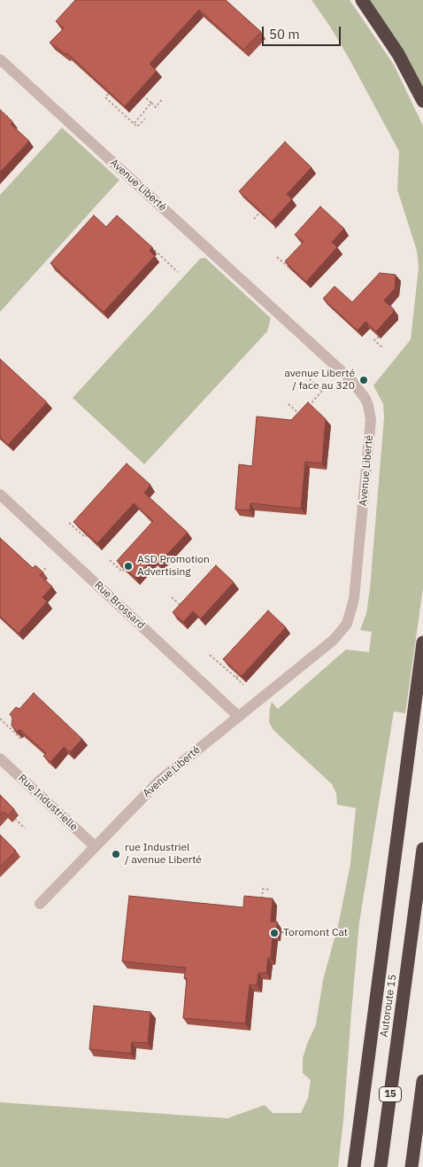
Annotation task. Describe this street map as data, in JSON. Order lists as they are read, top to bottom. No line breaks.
{"streets":{"highway":["Autoroute 15","15"],"street":["Avenue Liberté","Rue Brossard","Rue Industrielle"]},"crossings":[["Avenue Liberté","Rue Brossard"],["Avenue Liberté","Rue Industrielle"]],"places":["avenue Liberté / face au 320","ASD Promotion Advertising","rue Industriel / avenue Liberté","Toromont Cat"],"scale_bar":"50 m"}
